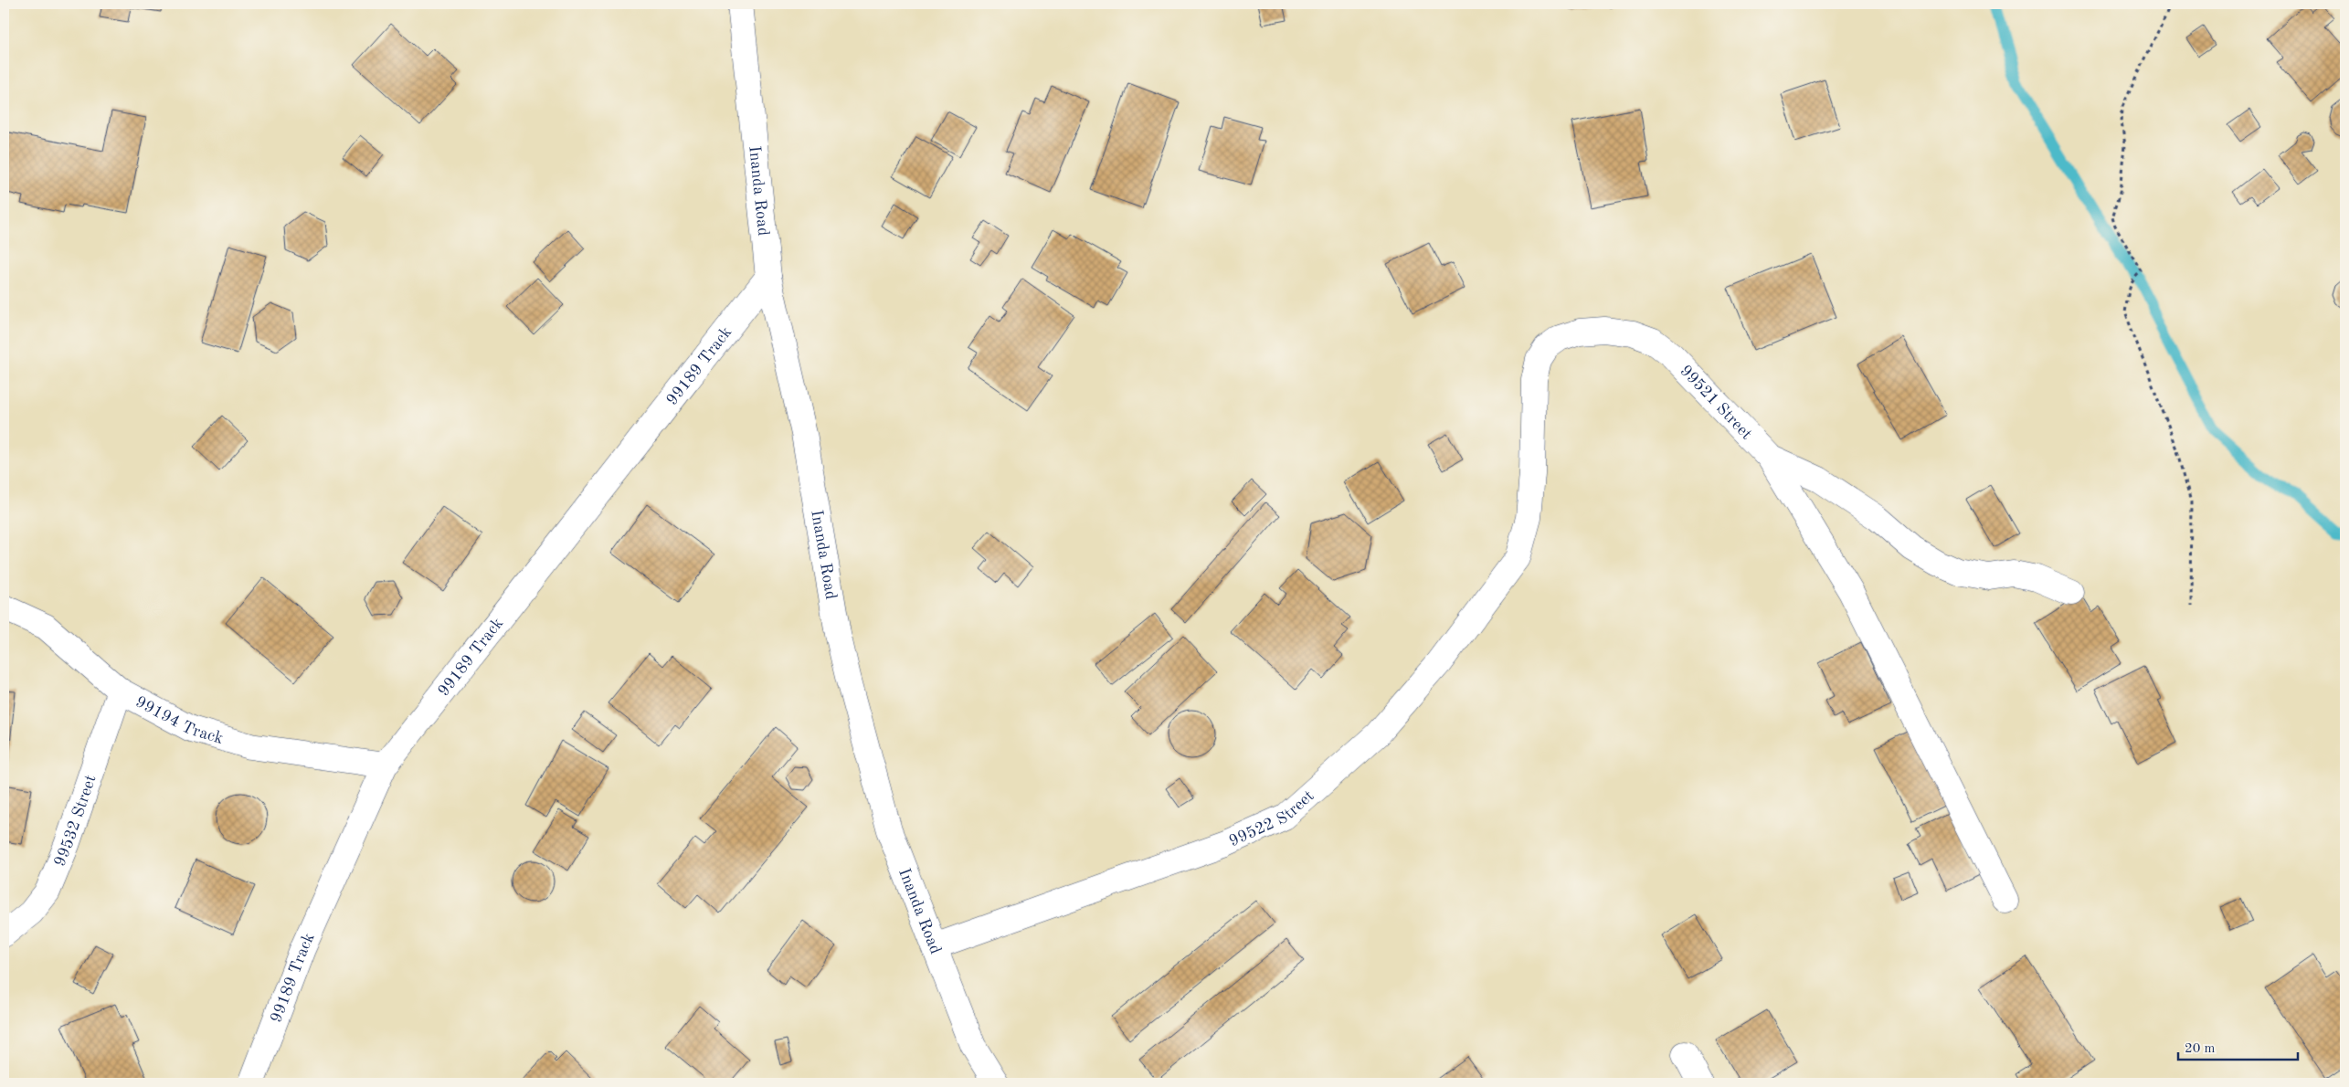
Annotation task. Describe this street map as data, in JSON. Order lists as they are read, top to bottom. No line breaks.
{"streets":{"street":["Inanda Road","99189 Track","99521 Street","99194 Track","99522 Street","99532 Street"]},"crossings":[["Inanda Road","99189 Track"],["Inanda Road","99522 Street"],["99189 Track","99194 Track"],["99521 Street","99522 Street"],["99194 Track","99532 Street"]],"scale_bar":"20 m"}
